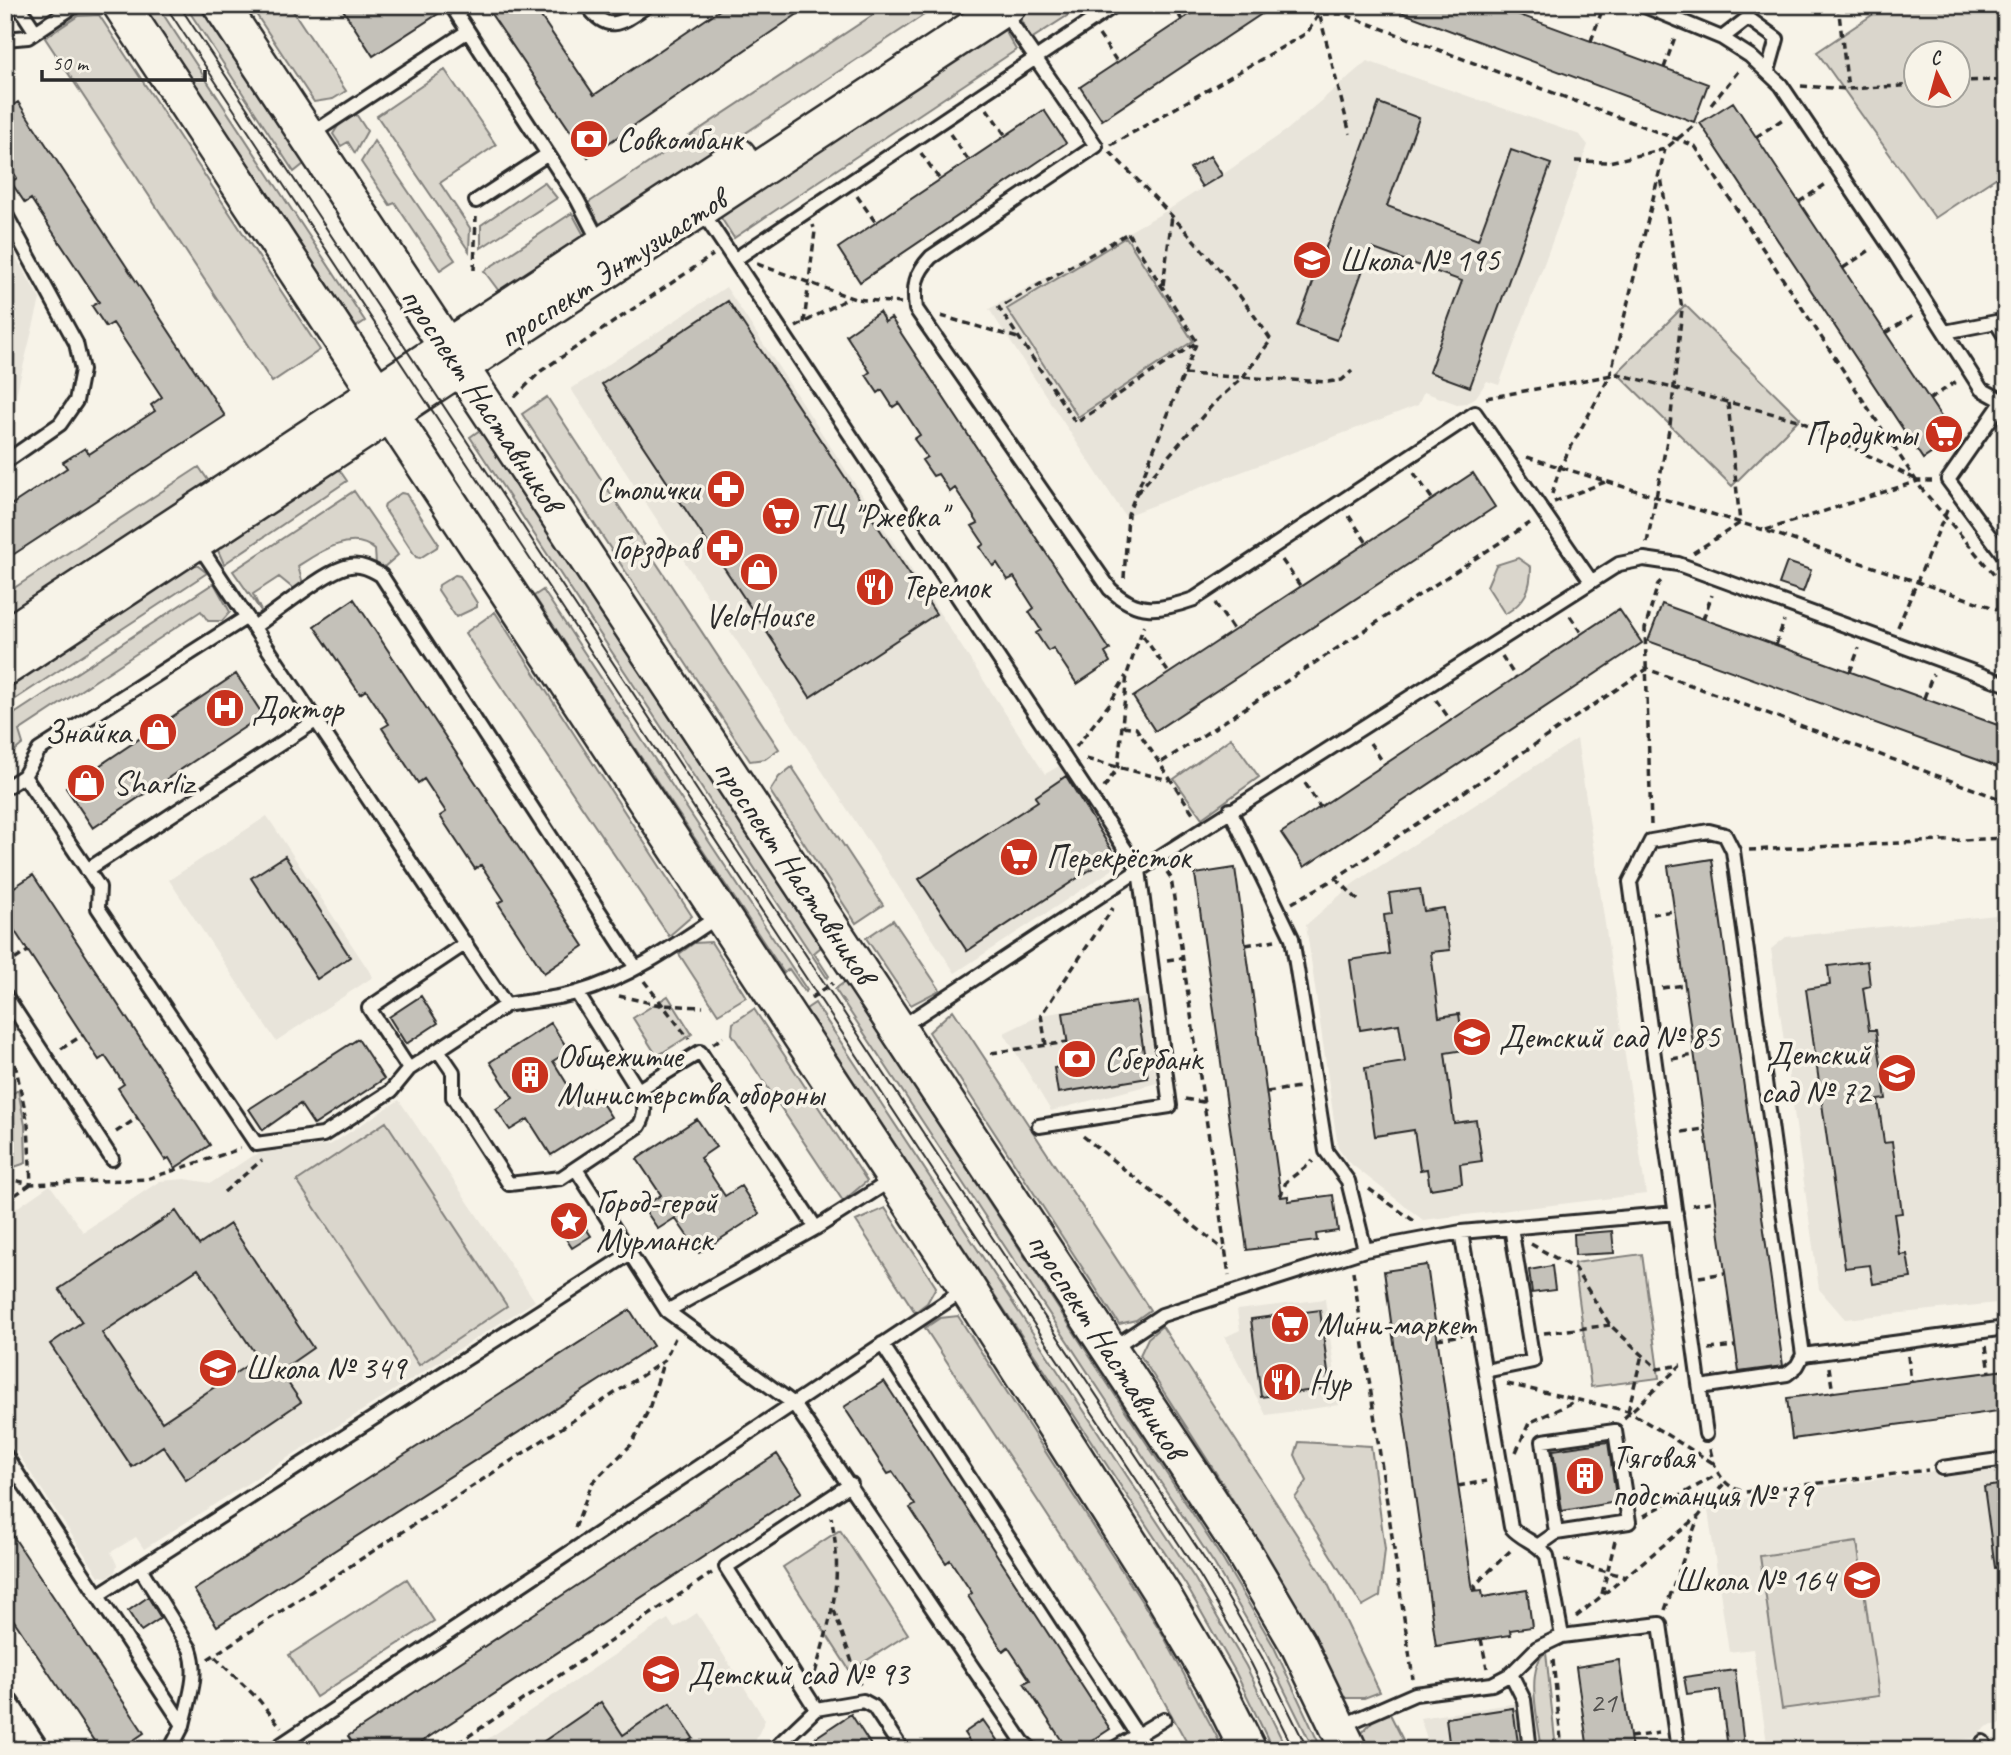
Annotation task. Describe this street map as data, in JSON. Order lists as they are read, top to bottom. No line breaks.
{"streets":{"main road":["проспект Энтузиастов","проспект Наставников"]},"crossings":[["проспект Энтузиастов","проспект Наставников"]],"places":{"bank":["Совкомбанк","Сбербанк"],"school or university":["Школа № 195","Детский сад № 85","Детский сад № 72","Школа № 349","Школа № 164","Детский сад № 93"],"supermarket":["Продукты","ТЦ \"Ржевка\"","Перекрёсток","Мини-маркет"],"pharmacy":["Столички","Горздрав"],"shop":["VeloHouse","Знайка","Sharliz"],"restaurant":["Теремок","Нур"],"hospital":["Доктор"],"building":["Общежитие Министерства обороны","Тяговая подстанция № 79"],"place":["Город-герой Мурманск"]},"house_numbers":["21"],"scale_bar":"50 m","north":"top"}
